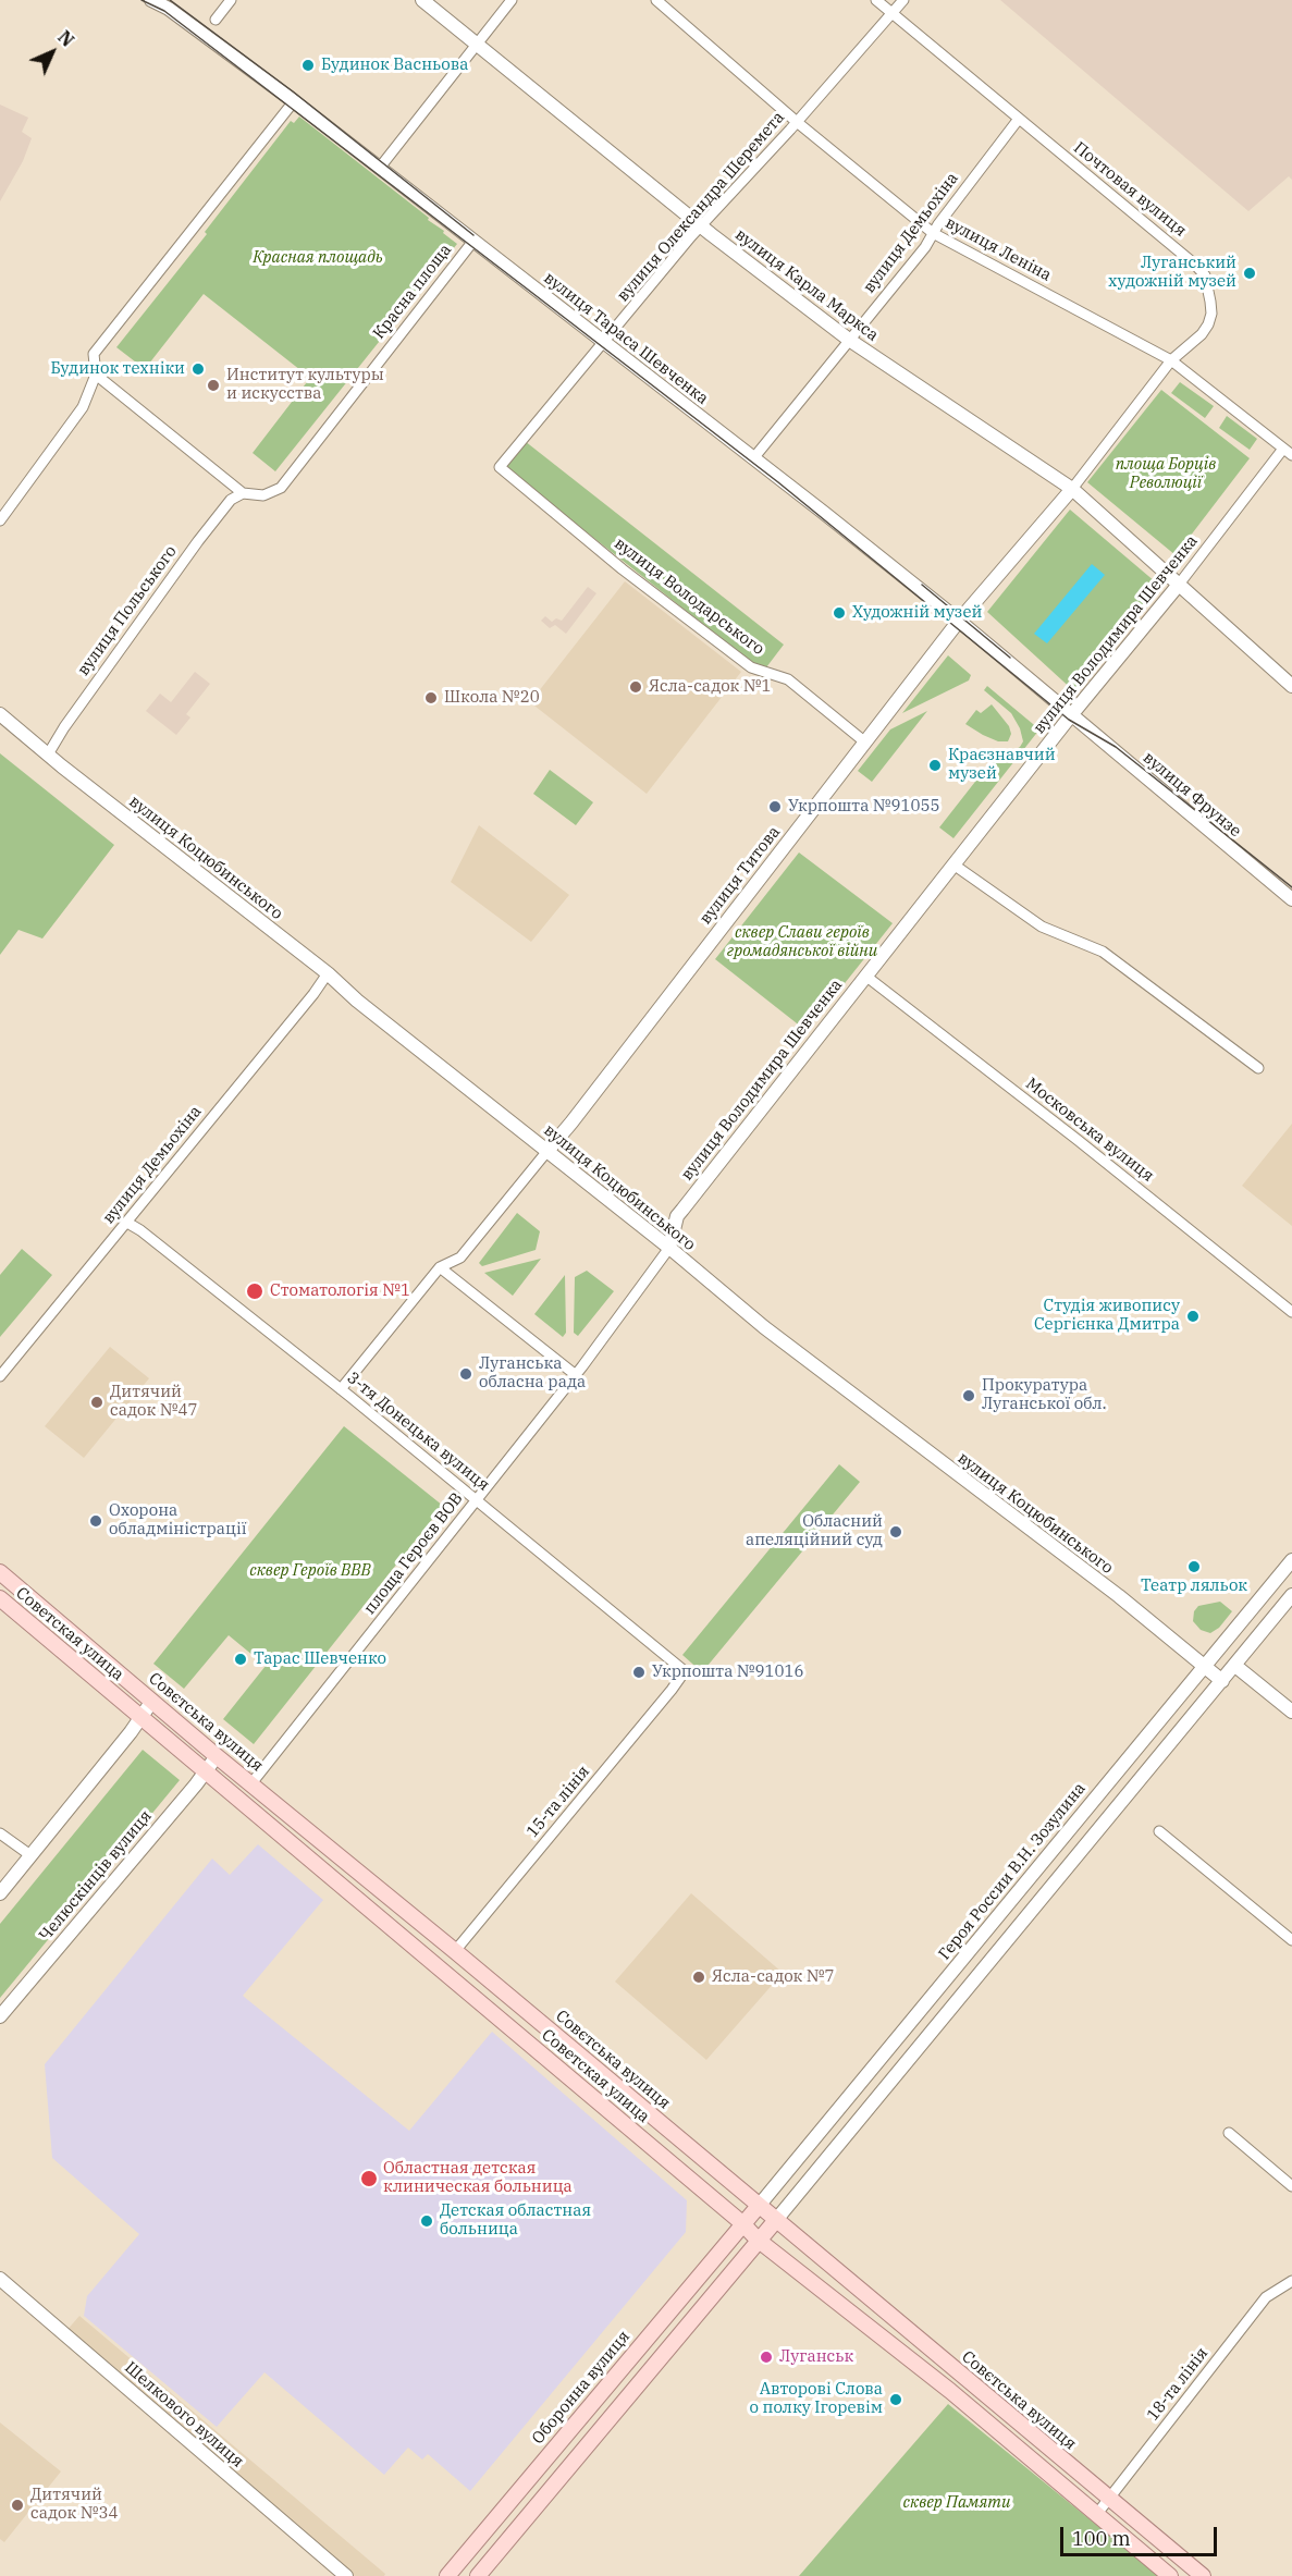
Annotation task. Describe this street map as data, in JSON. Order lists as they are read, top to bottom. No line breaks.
{"streets":{"main road":["Советская улица","Совєтська вулиця","Оборонна вулиця"],"street":["Почтовая вулиця","вулиця Олександра Шеремета","вулиця Демьохіна","вулиця Леніна","вулиця Карла Маркса","Красна площа","вулиця Тараса Шевченка","вулиця Володарського","вулиця Польського","вулиця Володимира Шевченка","вулиця Фрунзе","вулиця Коцюбинського","вулиця Титова","Московська вулиця","3-тя Донецька вулиця","площа Героєв ВОВ","15-та лінія","Героя России В.Н. Зозулина","Челюскінців вулиця","18-та лінія","Шелкового вулиця"]},"crossings":[["Почтовая вулиця","вулиця Олександра Шеремета"],["Почтовая вулиця","вулиця Демьохіна"],["Почтовая вулиця","вулиця Леніна"],["Почтовая вулиця","вулиця Карла Маркса"],["Почтовая вулиця","вулиця Тараса Шевченка"],["Почтовая вулиця","вулиця Титова"],["вулиця Олександра Шеремета","вулиця Леніна"],["вулиця Олександра Шеремета","вулиця Карла Маркса"],["вулиця Олександра Шеремета","вулиця Тараса Шевченка"],["вулиця Олександра Шеремета","вулиця Володарського"],["вулиця Демьохіна","вулиця Леніна"],["вулиця Демьохіна","вулиця Карла Маркса"],["вулиця Демьохіна","вулиця Тараса Шевченка"],["вулиця Демьохіна","вулиця Коцюбинського"],["вулиця Демьохіна","3-тя Донецька вулиця"],["вулиця Леніна","вулиця Володимира Шевченка"],["вулиця Карла Маркса","вулиця Володимира Шевченка"],["Красна площа","вулиця Тараса Шевченка"],["Красна площа","вулиця Польського"],["вулиця Тараса Шевченка","вулиця Володимира Шевченка"],["вулиця Тараса Шевченка","вулиця Фрунзе"],["вулиця Тараса Шевченка","вулиця Титова"],["вулиця Володарського","вулиця Титова"],["вулиця Польського","вулиця Коцюбинського"],["вулиця Володимира Шевченка","вулиця Фрунзе"],["вулиця Володимира Шевченка","вулиця Коцюбинського"],["вулиця Володимира Шевченка","Московська вулиця"],["вулиця Володимира Шевченка","площа Героєв ВОВ"],["вулиця Коцюбинського","вулиця Титова"],["вулиця Коцюбинського","площа Героєв ВОВ"],["вулиця Коцюбинського","Героя России В.Н. Зозулина"],["3-тя Донецька вулиця","площа Героєв ВОВ"],["3-тя Донецька вулиця","15-та лінія"],["площа Героєв ВОВ","Совєтська вулиця"],["Советская улица","Челюскінців вулиця"],["Советская улица","18-та лінія"],["Советская улица","Оборонна вулиця"],["Совєтська вулиця","15-та лінія"],["Совєтська вулиця","Героя России В.Н. Зозулина"],["Совєтська вулиця","Челюскінців вулиця"],["Совєтська вулиця","18-та лінія"],["Совєтська вулиця","Оборонна вулиця"],["Героя России В.Н. Зозулина","Оборонна вулиця"]],"parks":["Красная площадь","площа Борців Революції","сквер Слави героїв громадянської війни","сквер Героїв ВВВ","сквер Памяти"],"places":["Будинок Васньова","Луганський художній музей","Будинок техніки","Институт культуры и искусства","Художній музей","Ясла-садок №1","Школа №20","Краєзнавчий музей","Укрпошта №91055","Стоматологія №1","Студія живопису Сергієнка Дмитра","Луганська обласна рада","Прокуратура Луганської обл.","Дитячий садок №47","Охорона обладміністрації","Обласний апеляційний суд","Театр ляльок","Тарас Шевченко","Укрпошта №91016","Ясла-садок №7","Областная детская клиническая больница","Детская областная больница","Луганськ","Авторові Слова о полку Ігоревім","Дитячий садок №34"],"scale_bar":"100 m","north":"top right"}
